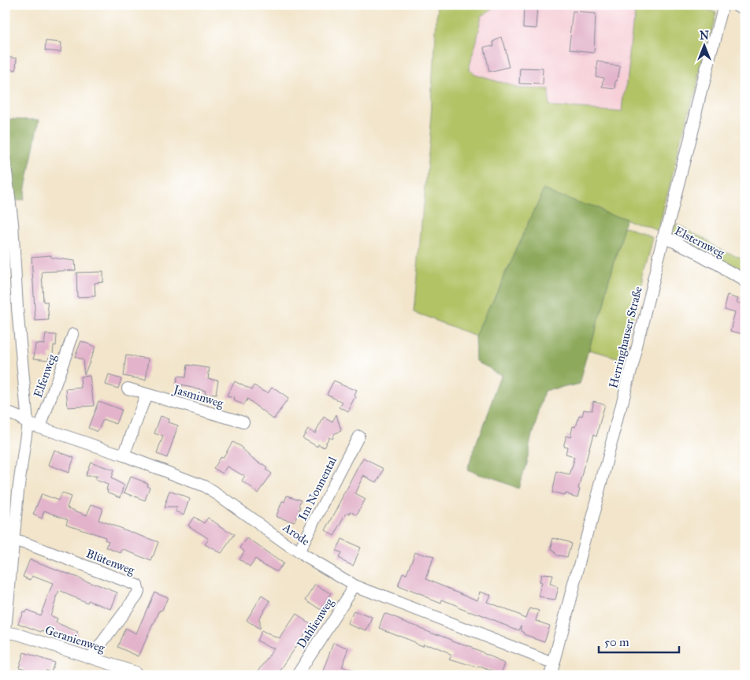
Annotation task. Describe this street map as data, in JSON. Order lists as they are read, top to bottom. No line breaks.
{"streets":{"street":["Elsternweg","Herringhauser Straße","Elfenweg","Jasminweg","Im Nonnental","Arode","Blütenweg","Dahlienweg","Geranienweg"]},"crossings":[["Elsternweg","Herringhauser Straße"],["Herringhauser Straße","Arode"],["Elfenweg","Arode"],["Im Nonnental","Arode"],["Arode","Dahlienweg"],["Blütenweg","Geranienweg"]],"scale_bar":"50 m","north":"top"}
